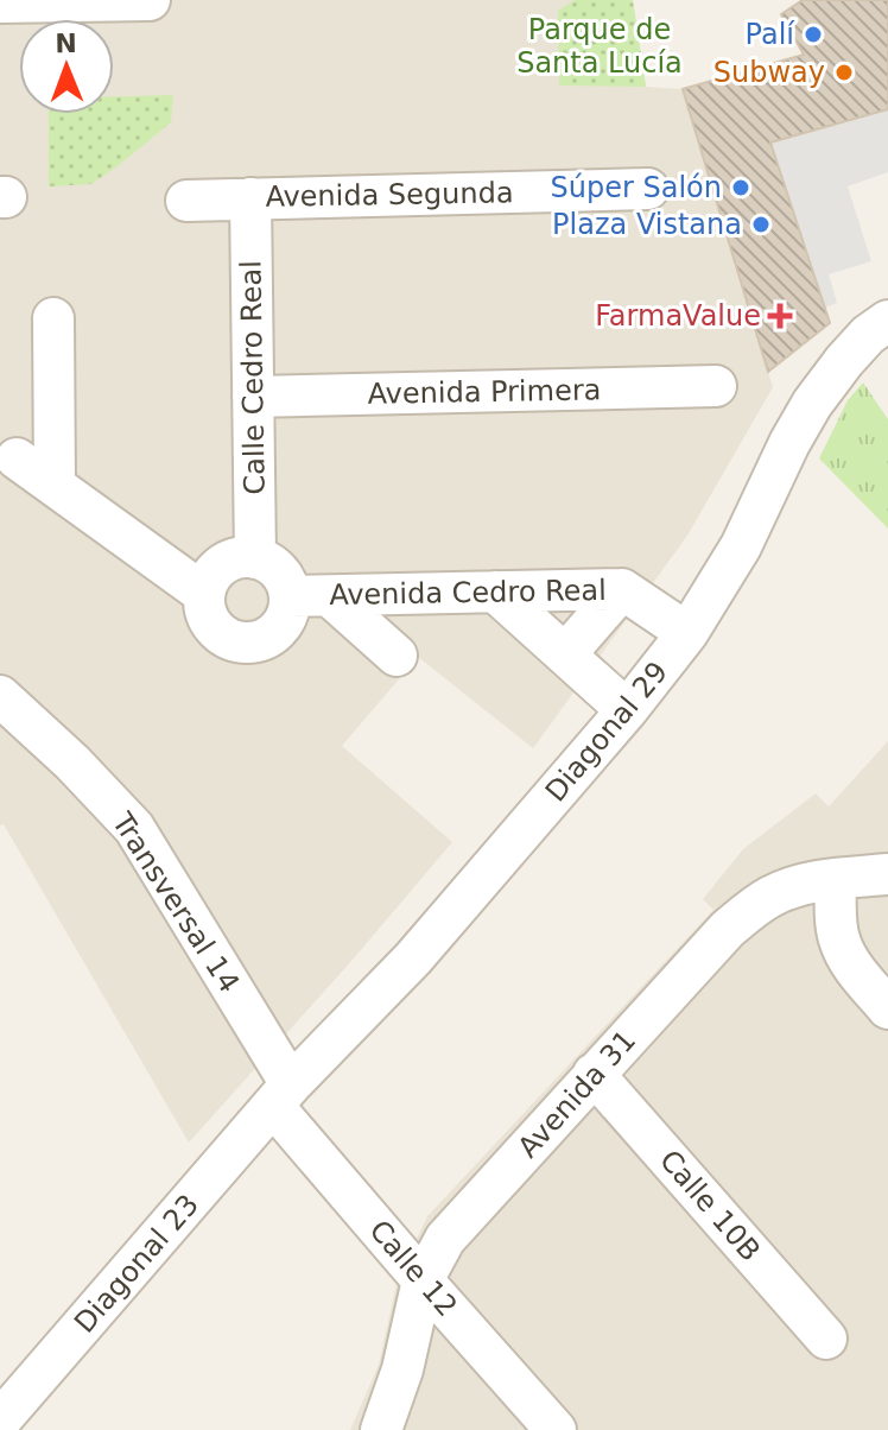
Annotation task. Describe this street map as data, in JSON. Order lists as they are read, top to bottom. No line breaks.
{"streets":{"street":["Avenida Segunda","Calle Cedro Real","Avenida Primera","Avenida Cedro Real","Diagonal 29","Transversal 14","Avenida 31","Calle 10B","Diagonal 23","Calle 12"]},"crossings":[["Avenida Segunda","Calle Cedro Real"],["Calle Cedro Real","Avenida Primera"],["Calle Cedro Real","Avenida Cedro Real"],["Avenida Cedro Real","Diagonal 29"],["Diagonal 29","Transversal 14"],["Diagonal 29","Diagonal 23"],["Diagonal 29","Calle 12"],["Transversal 14","Diagonal 23"],["Transversal 14","Calle 12"],["Avenida 31","Calle 10B"],["Avenida 31","Calle 12"],["Diagonal 23","Calle 12"]],"parks":["Parque de Santa Lucía"],"places":{"other":["Palí","Subway","Súper Salón","Plaza Vistana"],"health":["FarmaValue"]},"north":"top"}
